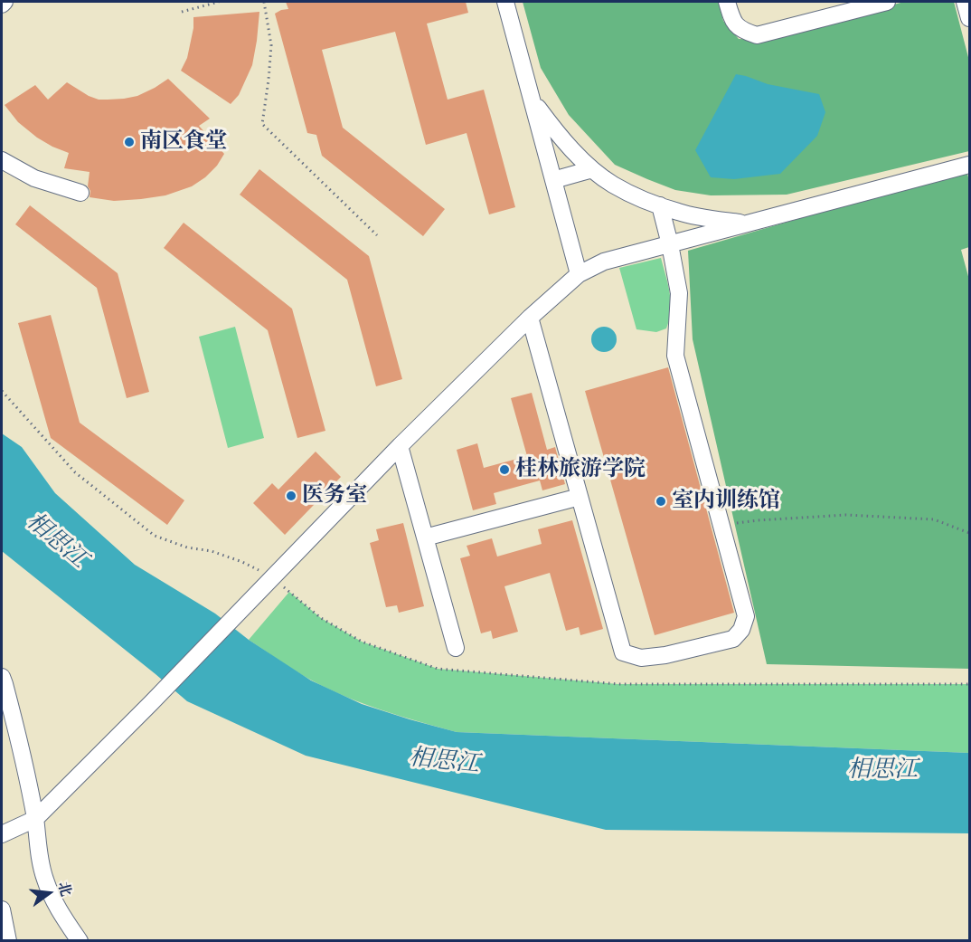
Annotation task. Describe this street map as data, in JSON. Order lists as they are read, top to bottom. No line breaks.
{"water":["相思江"],"places":["南区食堂","桂林旅游学院","医务室","室内训练馆"],"north":"right"}
